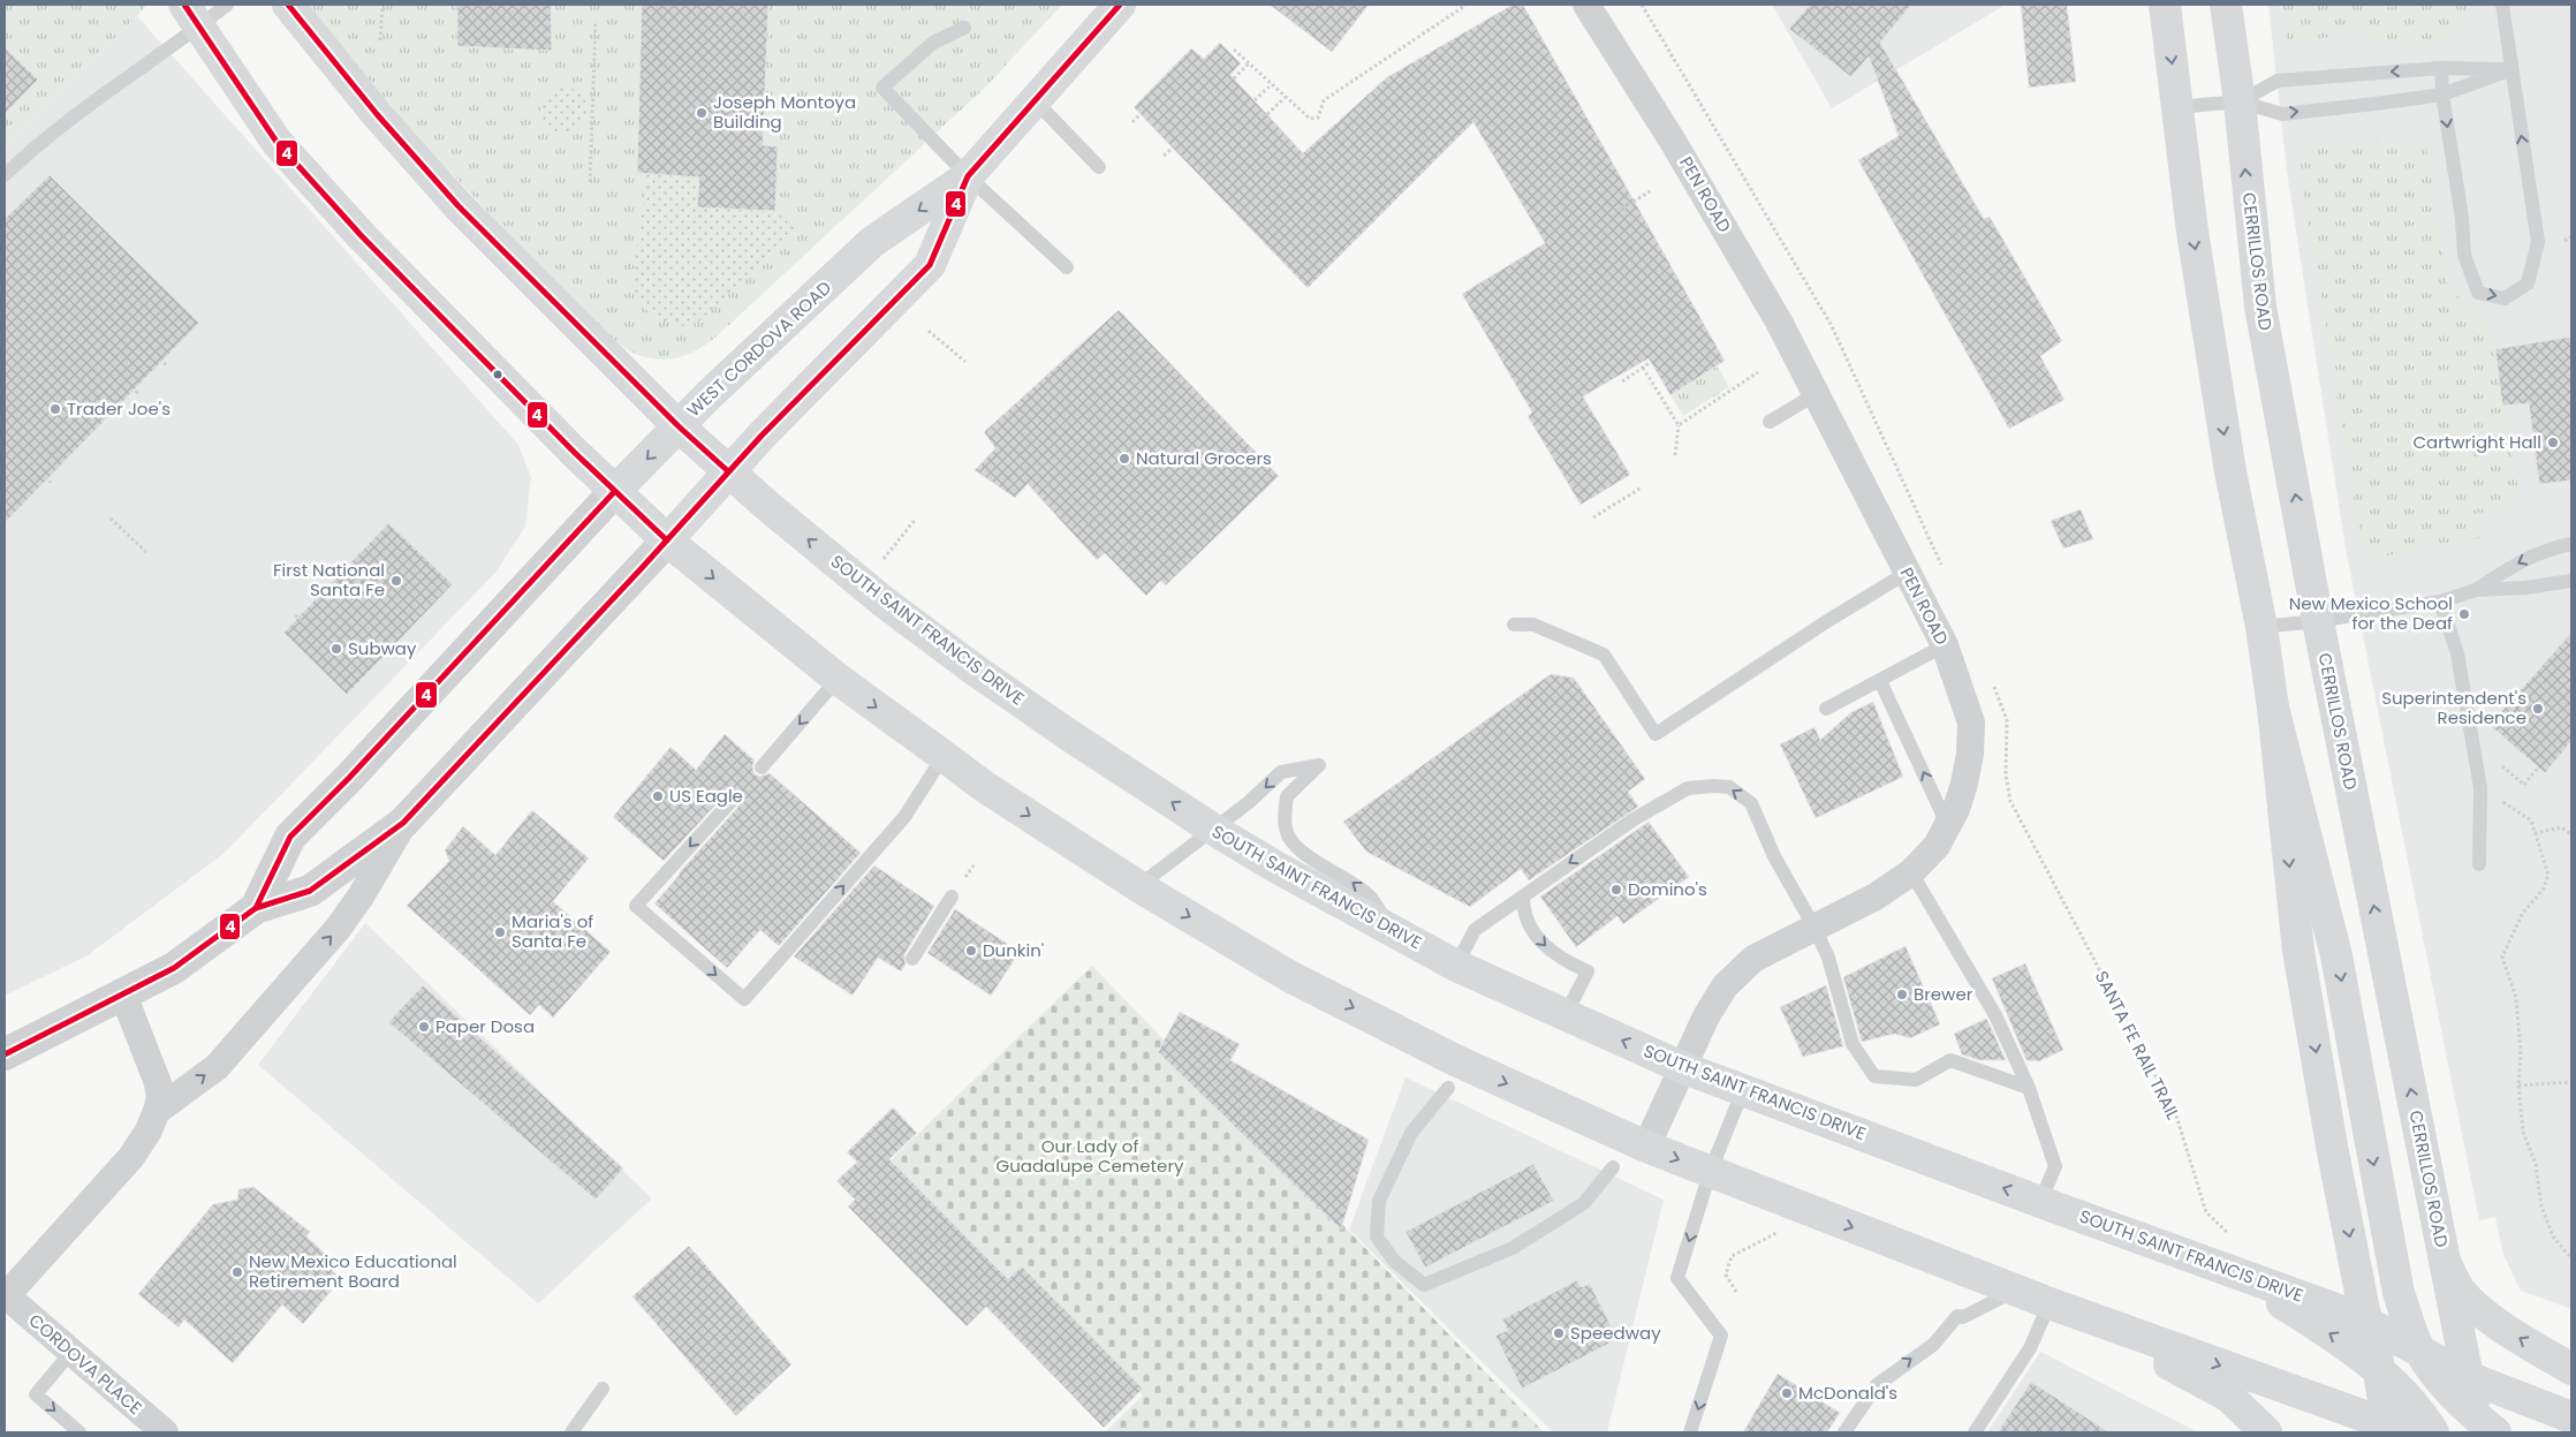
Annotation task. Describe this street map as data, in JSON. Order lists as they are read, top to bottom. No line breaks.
{"streets":{"main road":["CERRILLOS ROAD","WEST CORDOVA ROAD","SOUTH SAINT FRANCIS DRIVE"],"street":["PEN ROAD","CORDOVA PLACE"],"path":["SANTA FE RAIL TRAIL"]},"crossings":[["PEN ROAD","SOUTH SAINT FRANCIS DRIVE"],["CERRILLOS ROAD","SOUTH SAINT FRANCIS DRIVE"],["WEST CORDOVA ROAD","SOUTH SAINT FRANCIS DRIVE"]],"parks":["Our Lady of Guadalupe Cemetery"],"places":["Joseph Montoya Building","Trader Joe's","Cartwright Hall","Natural Grocers","First National Santa Fe","New Mexico School for the Deaf","Subway","Superintendent's Residence","US Eagle","Domino's","Maria's of Santa Fe","Dunkin'","Brewer","Paper Dosa","New Mexico Educational Retirement Board","Speedway","McDonald's"],"lines":["transit line 4"]}
